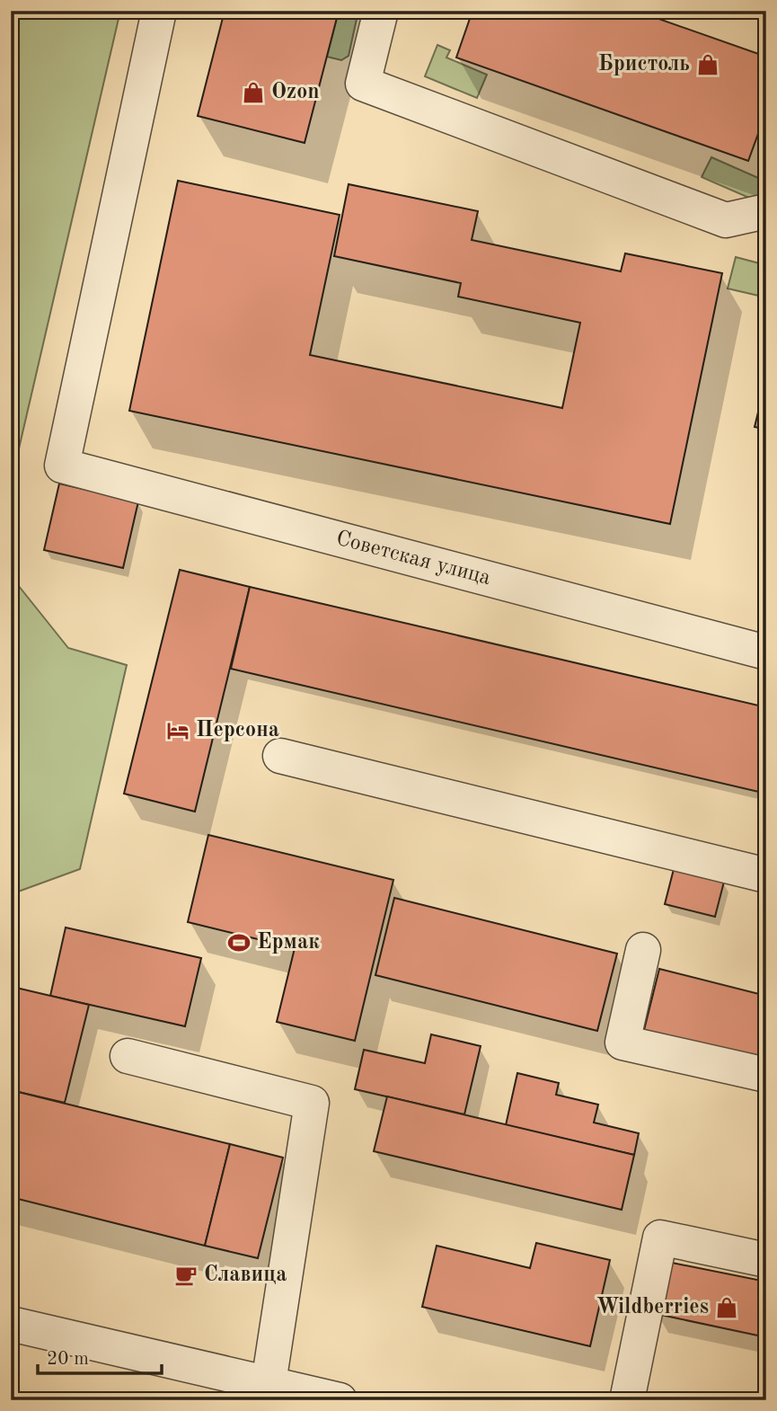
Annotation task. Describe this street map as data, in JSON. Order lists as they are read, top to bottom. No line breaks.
{"streets":{"street":["Советская улица"]},"places":{"shop":["Бристоль","Ozon","Wildberries"],"hotel":["Персона"],"sports":["Ермак"],"cafe":["Славица"]},"scale_bar":"20 m"}
